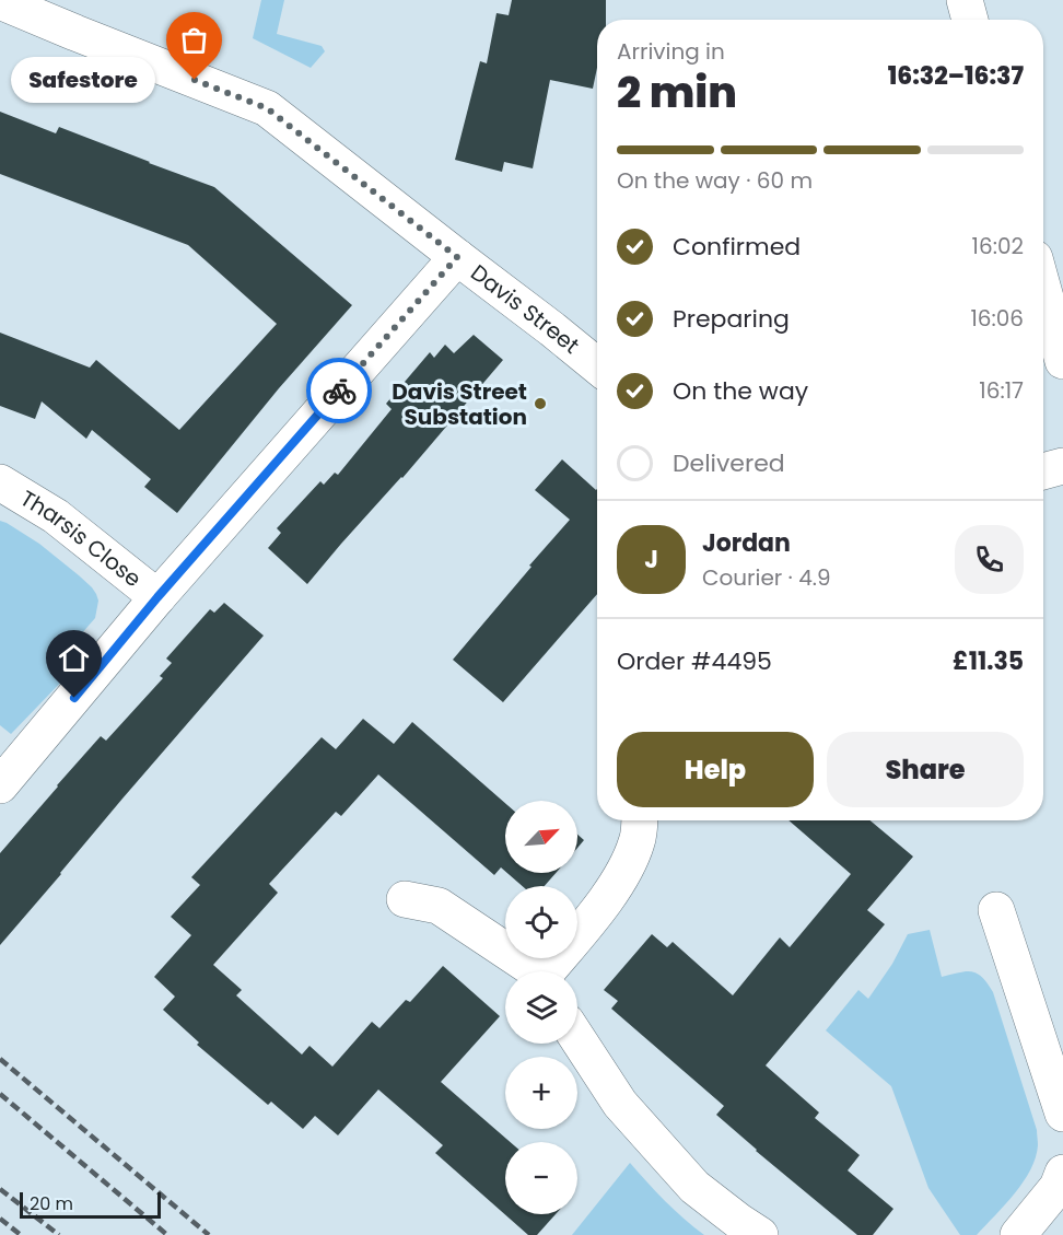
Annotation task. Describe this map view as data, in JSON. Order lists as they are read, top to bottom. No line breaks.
{"streets":{"street":["Davis Street","Tharsis Close"]},"crossings":[["Davis Street","Tharsis Close"]],"places":["Safestore","Davis Street Substation"],"scale_bar":"20 m","north":"top right","page":{"heading":["2 min","Arriving in","16:32–16:37"],"panel":["Jordan","Courier · 4.9","Order #4495","£11.35"],"bubble":"Safestore","bar":"On the way · 60 m","list":[["Confirmed","16:02"],["Preparing","16:06"],["On the way","16:17"],"Delivered"],"round":"J","buttons":["Help","Share"],"map_buttons":["+","−"],"scale":"20 m"}}
